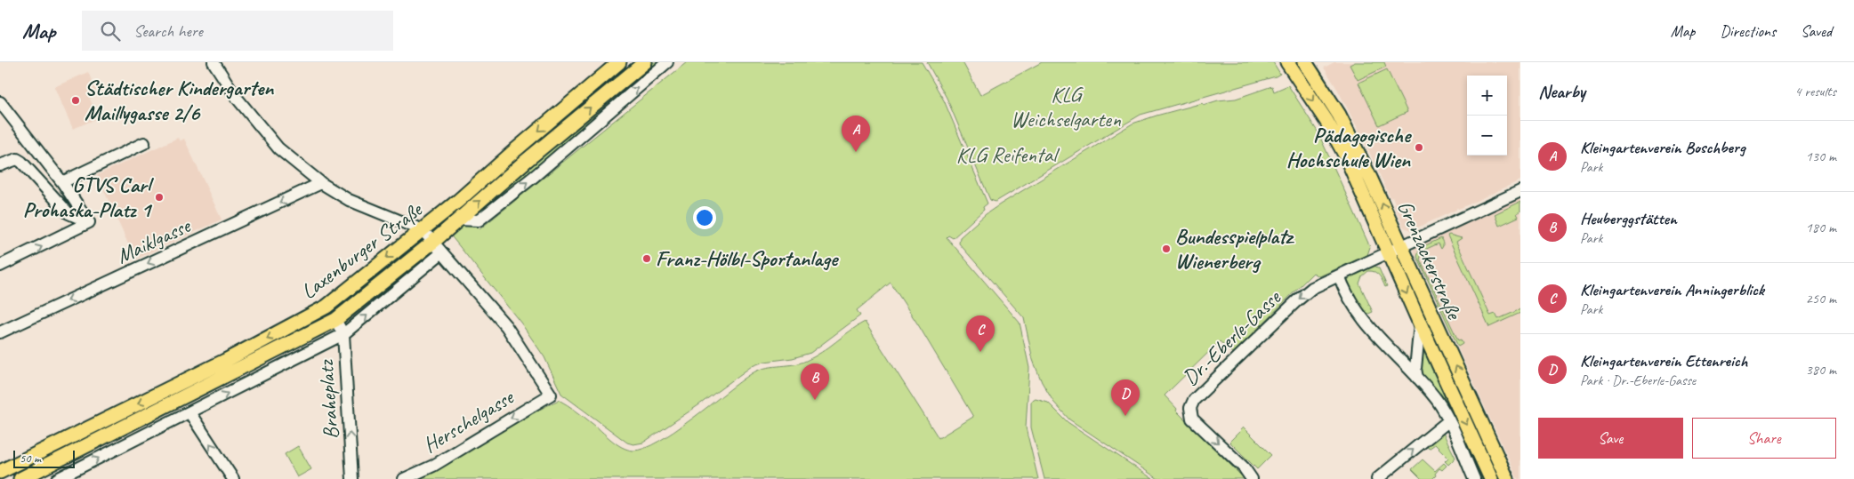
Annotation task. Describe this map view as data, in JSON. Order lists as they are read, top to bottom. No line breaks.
{"streets":{"main road":["Laxenburger Straße","Grenzackerstraße"],"street":["Maiklgasse","Dr.-Eberle-Gasse","Braheplatz","Herschelgasse"]},"crossings":[["Laxenburger Straße","Braheplatz"],["Grenzackerstraße","Dr.-Eberle-Gasse"]],"one_way":["Maiklgasse","Braheplatz"],"parks":["KLG Weichselgarten","KLG Reifental"],"places":["Städtischer Kindergarten Maillygasse 2/6","Pädagogische Hochschule Wien","GTVS Carl Prohaska-Platz 1","Bundesspielplatz Wienerberg","Franz-Hölbl-Sportanlage"],"scale_bar":"50 m","page":{"header":"Map","search":"Search here","nav":["Map","Directions","Saved"],"heading":["Nearby","4 results"],"map_buttons":["+","−"],"pins":["A","C","B","D"],"list":[{"mark":"A","name":"Kleingartenverein Boschberg","note":"Park","value":"130 m"},{"mark":"B","name":"Heuberggstätten","note":"Park","value":"180 m"},{"mark":"C","name":"Kleingartenverein Anningerblick","note":"Park","value":"250 m"},{"mark":"D","name":"Kleingartenverein Ettenreich","note":"Park · Dr.-Eberle-Gasse","value":"380 m"}],"buttons":["Save","Share"],"scale":"50 m"}}
